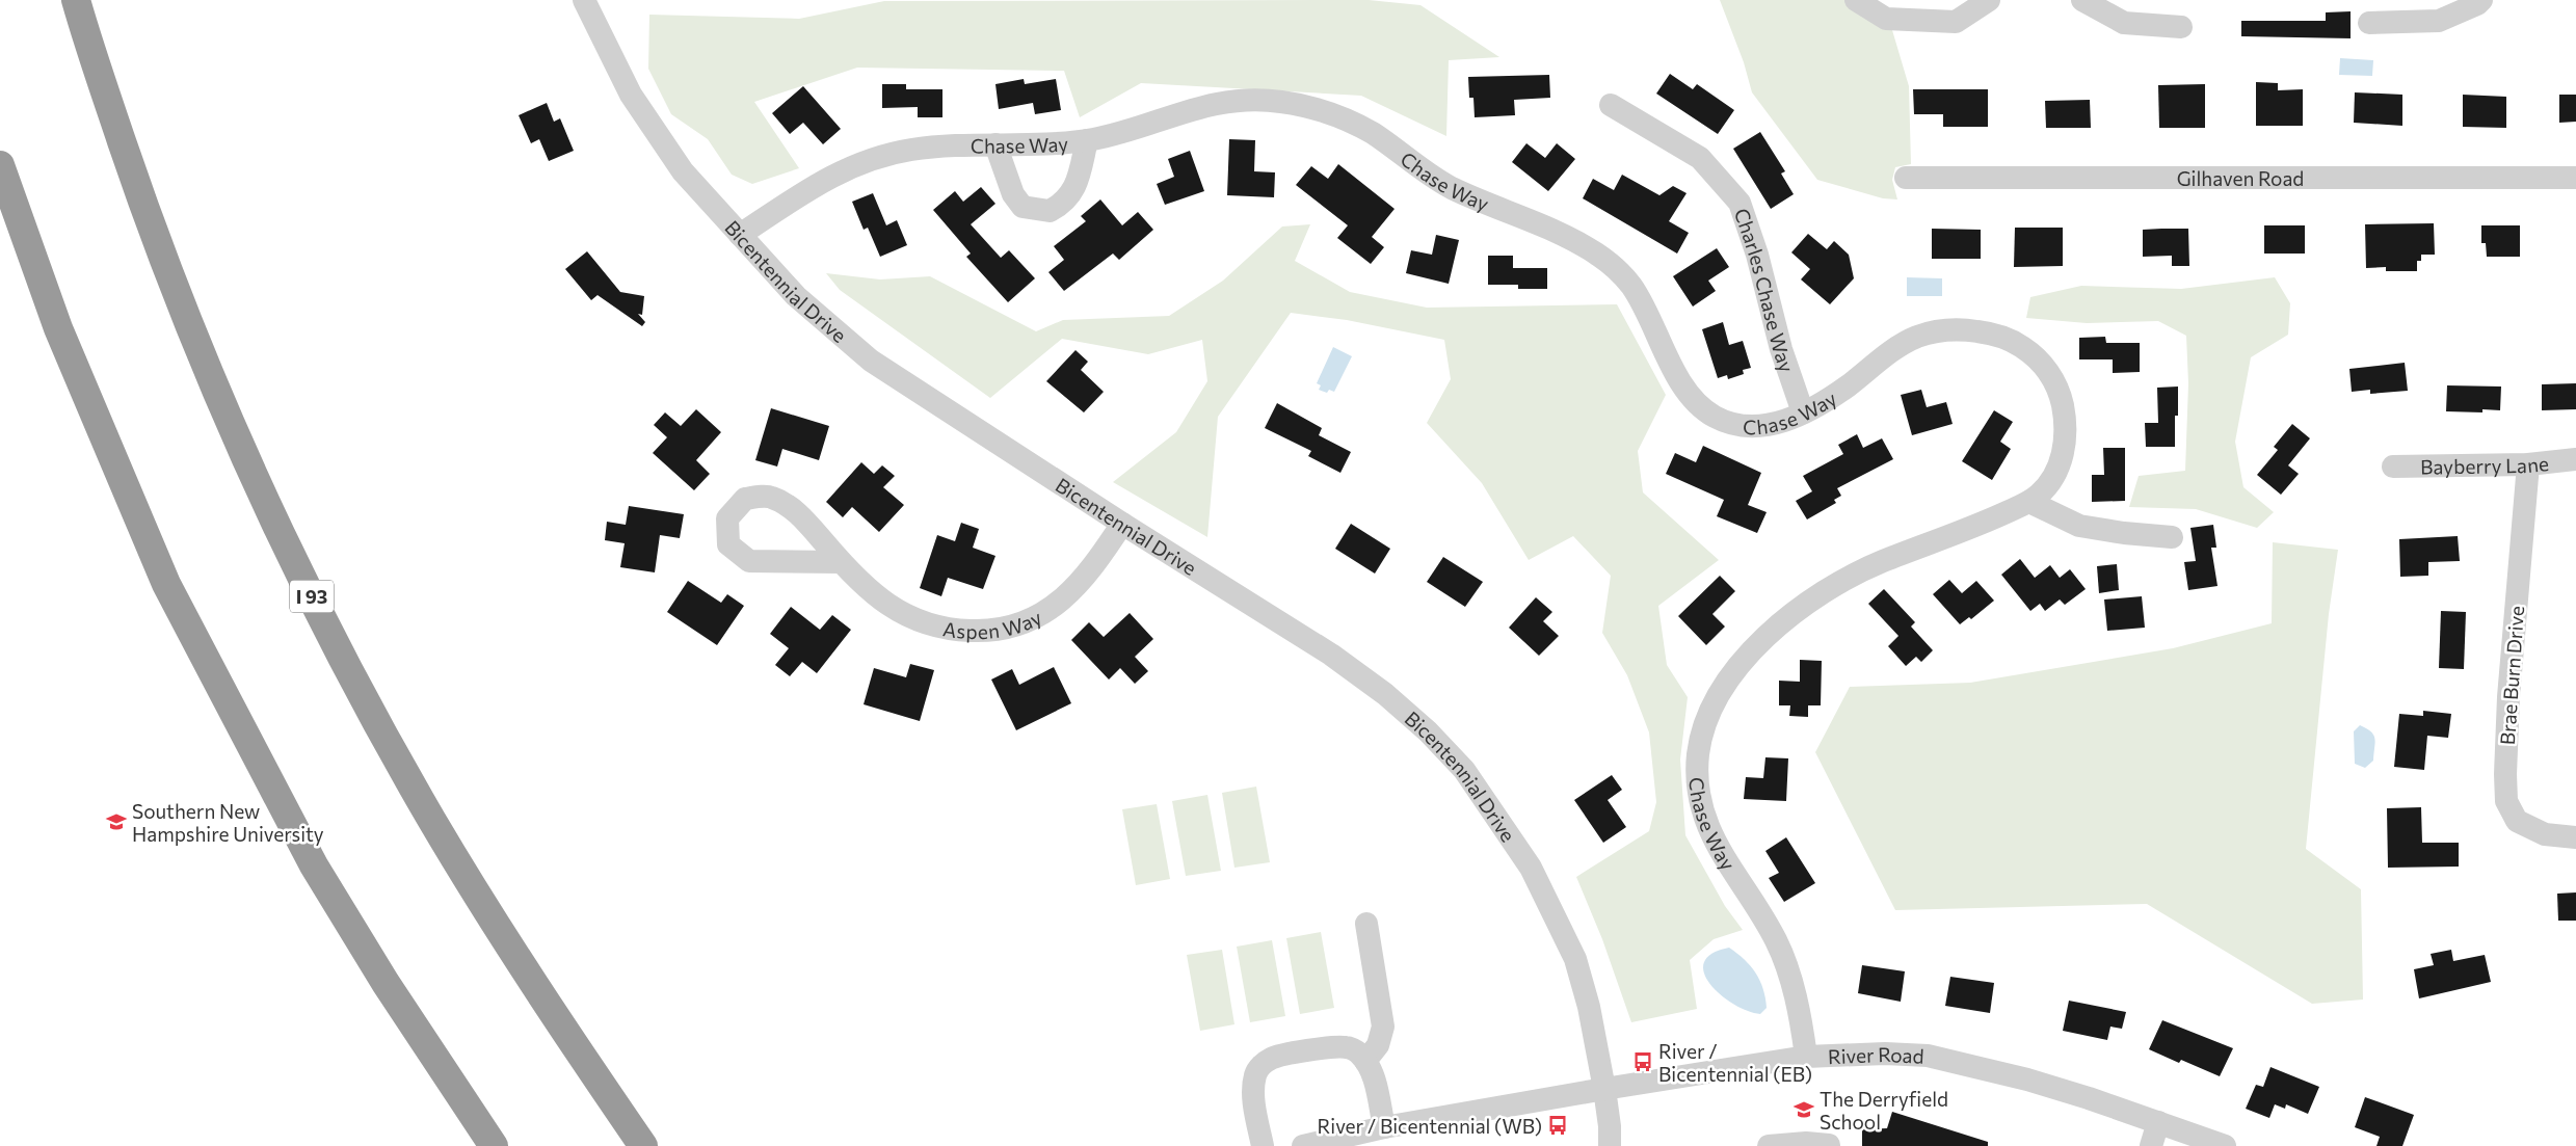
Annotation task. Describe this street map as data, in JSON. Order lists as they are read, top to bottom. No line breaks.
{"streets":{"highway":["I 93"],"street":["Chase Way","Gilhaven Road","Bicentennial Drive","Charles Chase Way","Bayberry Lane","Aspen Way","Brae Burn Drive","River Road"]},"crossings":[["Chase Way","Bicentennial Drive"],["Chase Way","Charles Chase Way"],["Chase Way","River Road"],["Bicentennial Drive","Aspen Way"],["Bicentennial Drive","River Road"],["Bayberry Lane","Brae Burn Drive"]],"places":{"school or university":["Southern New Hampshire University","The Derryfield School"],"bus stop":["River / Bicentennial (EB)","River / Bicentennial (WB)"]}}
